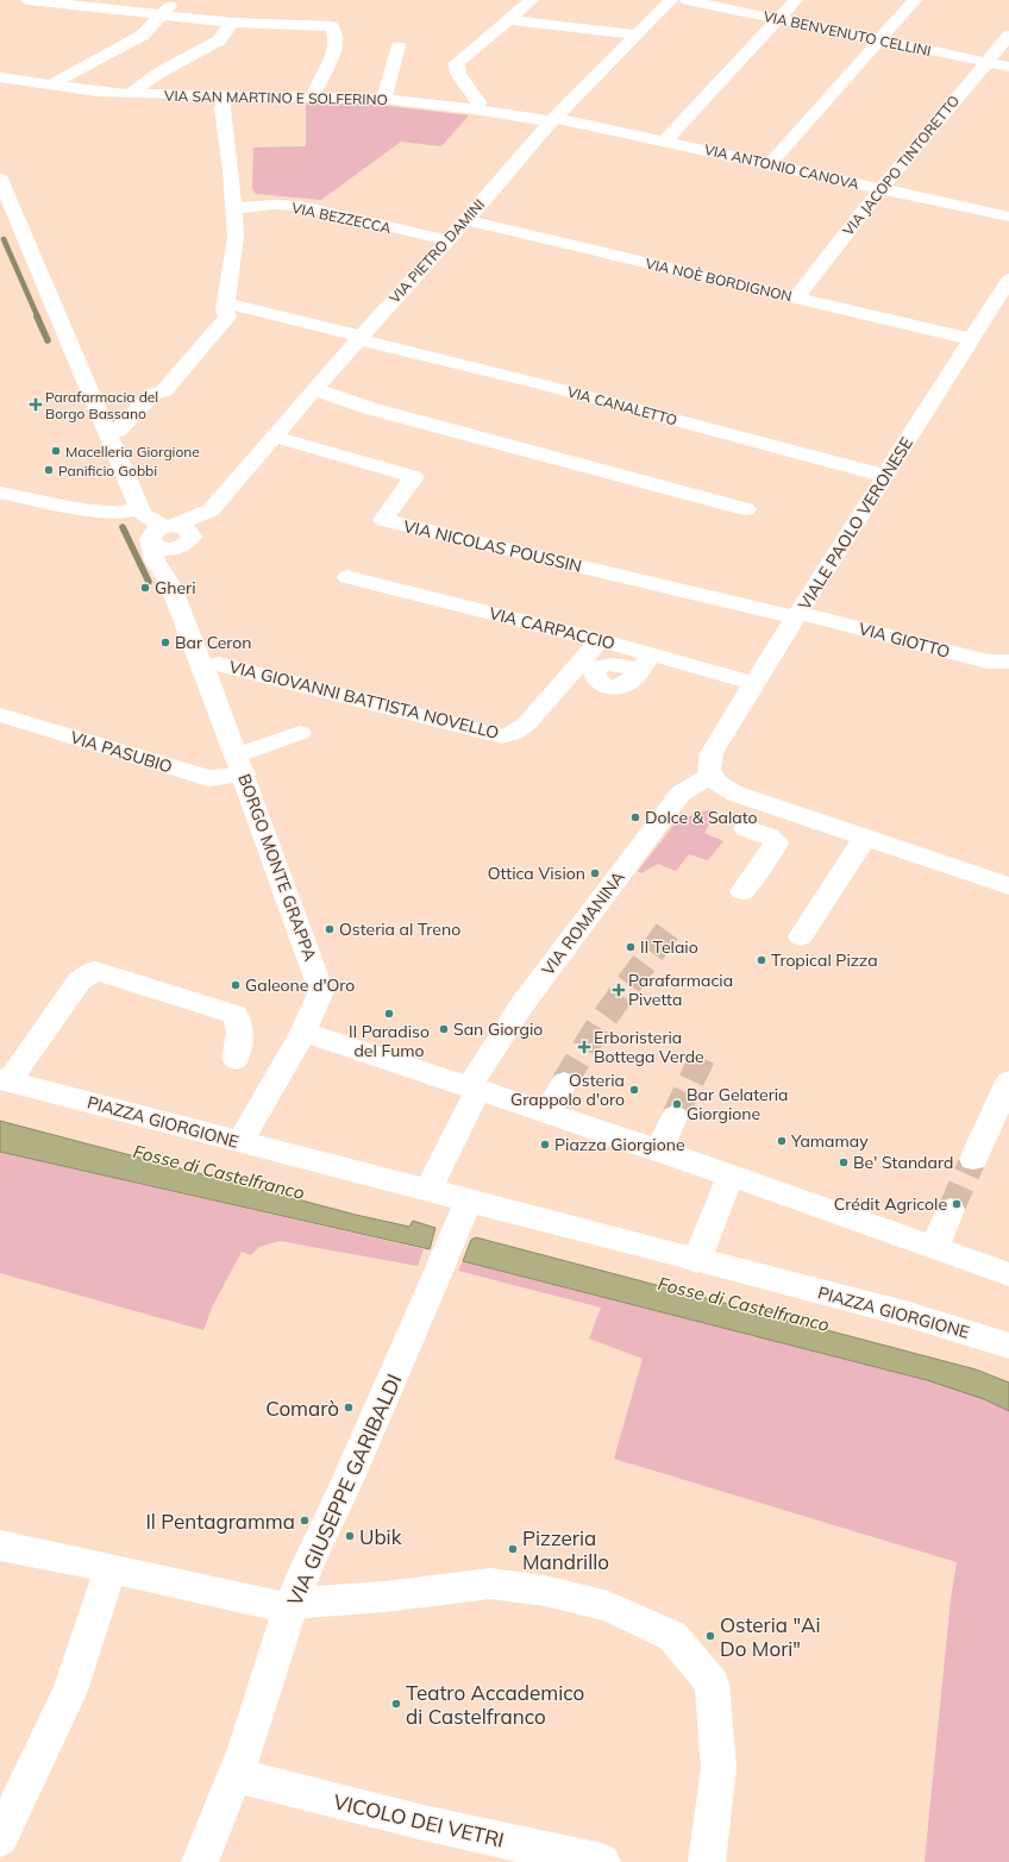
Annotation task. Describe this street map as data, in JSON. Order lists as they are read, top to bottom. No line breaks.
{"streets":{"street":["VIA BENVENUTO CELLINI","VIA SAN MARTINO E SOLFERINO","VIA JACOPO TINTORETTO","VIA ANTONIO CANOVA","VIA BEZZECCA","VIA PIETRO DAMINI","VIA NOÈ BORDIGNON","VIA CANALETTO","VIALE PAOLO VERONESE","VIA NICOLAS POUSSIN","VIA CARPACCIO","VIA GIOTTO","VIA GIOVANNI BATTISTA NOVELLO","VIA PASUBIO","BORGO MONTE GRAPPA","VIA ROMANINA","PIAZZA GIORGIONE","VIA GIUSEPPE GARIBALDI","VICOLO DEI VETRI"]},"crossings":[["VIA BENVENUTO CELLINI","VIA JACOPO TINTORETTO"],["VIA SAN MARTINO E SOLFERINO","VIA ANTONIO CANOVA"],["VIA SAN MARTINO E SOLFERINO","VIA PIETRO DAMINI"],["VIA JACOPO TINTORETTO","VIA ANTONIO CANOVA"],["VIA JACOPO TINTORETTO","VIA NOÈ BORDIGNON"],["VIA ANTONIO CANOVA","VIA PIETRO DAMINI"],["VIA BEZZECCA","VIA PIETRO DAMINI"],["VIA PIETRO DAMINI","VIA NOÈ BORDIGNON"],["VIA PIETRO DAMINI","VIA CANALETTO"],["VIA PIETRO DAMINI","VIA NICOLAS POUSSIN"],["VIA PIETRO DAMINI","BORGO MONTE GRAPPA"],["VIA NOÈ BORDIGNON","VIALE PAOLO VERONESE"],["VIA CANALETTO","VIALE PAOLO VERONESE"],["VIALE PAOLO VERONESE","VIA NICOLAS POUSSIN"],["VIALE PAOLO VERONESE","VIA CARPACCIO"],["VIALE PAOLO VERONESE","VIA GIOTTO"],["VIALE PAOLO VERONESE","VIA ROMANINA"],["VIA NICOLAS POUSSIN","VIA GIOTTO"],["VIA CARPACCIO","VIA GIOVANNI BATTISTA NOVELLO"],["VIA GIOVANNI BATTISTA NOVELLO","BORGO MONTE GRAPPA"],["VIA PASUBIO","BORGO MONTE GRAPPA"],["BORGO MONTE GRAPPA","PIAZZA GIORGIONE"],["PIAZZA GIORGIONE","VIA GIUSEPPE GARIBALDI"],["VIA GIUSEPPE GARIBALDI","VICOLO DEI VETRI"]],"water":["Fosse di Castelfranco"],"places":{"health":["Parafarmacia del Borgo Bassano","Parafarmacia Pivetta","Erboristeria Bottega Verde"],"other":["Macelleria Giorgione","Panificio Gobbi","Gheri","Bar Ceron","Dolce & Salato","Ottica Vision","Osteria al Treno","Il Telaio","Tropical Pizza","Galeone d'Oro","Il Paradiso del Fumo","San Giorgio","Osteria Grappolo d'oro","Bar Gelateria Giorgione","Yamamay","Piazza Giorgione","Be' Standard","Crédit Agricole","Comarò","Il Pentagramma","Ubik","Pizzeria Mandrillo","Osteria \"Ai Do Mori\"","Teatro Accademico di Castelfranco"]}}
